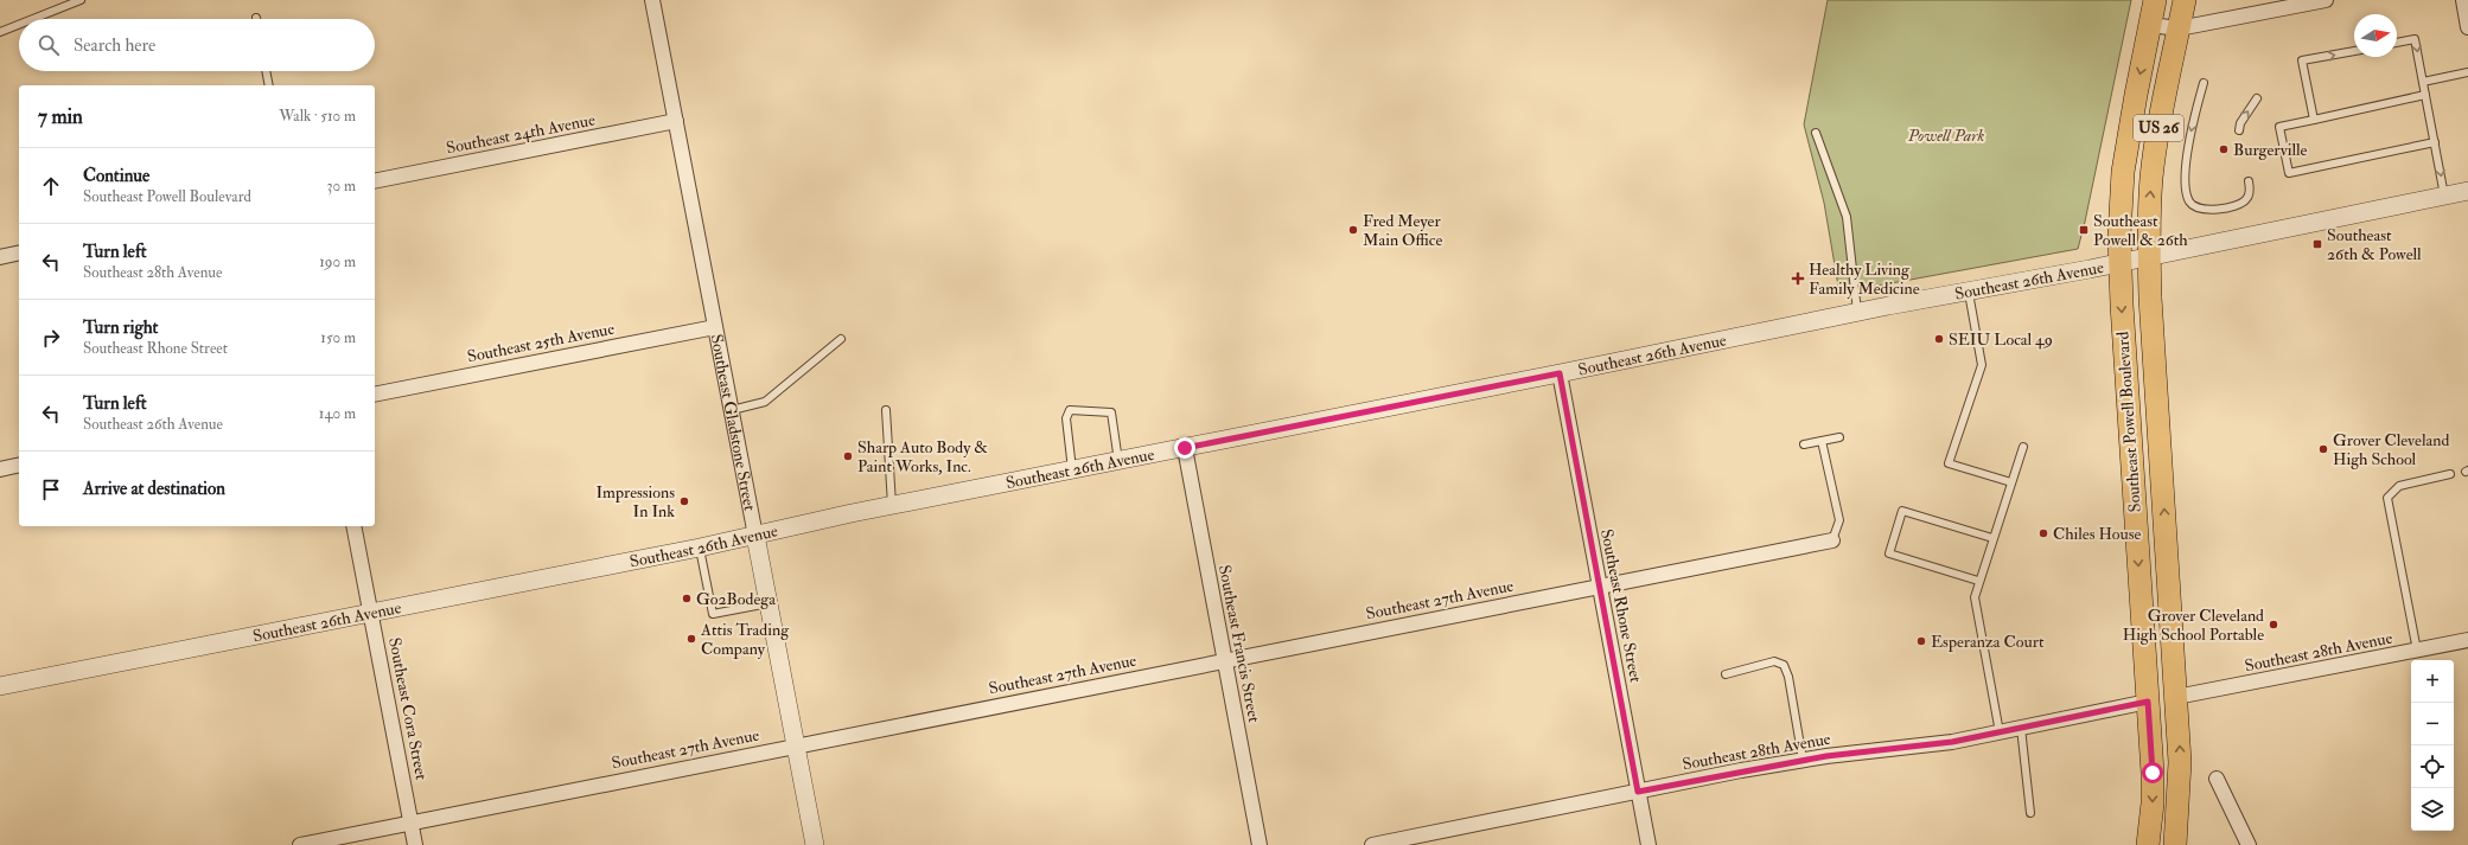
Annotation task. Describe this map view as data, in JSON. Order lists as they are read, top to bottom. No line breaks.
{"streets":{"main road":["US 26","Southeast Powell Boulevard"],"street":["Southeast 24th Avenue","Southeast 26th Avenue","Southeast 25th Avenue","Southeast Gladstone Street","Southeast 27th Avenue","Southeast Rhone Street","Southeast Francis Street","Southeast 28th Avenue","Southeast Cora Street"]},"crossings":[["Southeast 24th Avenue","Southeast Gladstone Street"],["Southeast 26th Avenue","Southeast Gladstone Street"],["Southeast 26th Avenue","Southeast Powell Boulevard"],["Southeast 26th Avenue","Southeast Rhone Street"],["Southeast 26th Avenue","Southeast Francis Street"],["Southeast 26th Avenue","Southeast Cora Street"],["Southeast 25th Avenue","Southeast Gladstone Street"],["Southeast Gladstone Street","Southeast 27th Avenue"],["Southeast Powell Boulevard","Southeast 28th Avenue"],["Southeast 27th Avenue","Southeast Rhone Street"],["Southeast 27th Avenue","Southeast Francis Street"],["Southeast 27th Avenue","Southeast Cora Street"],["Southeast Rhone Street","Southeast 28th Avenue"]],"parks":["Powell Park"],"places":{"other":["Burgerville","Fred Meyer Main Office","SEIU Local 49","Grover Cleveland High School","Sharp Auto Body & Paint Works, Inc.","Impressions In Ink","Chiles House","Go2Bodega","Grover Cleveland High School Portable","Attis Trading Company","Esperanza Court"],"transit":["Southeast Powell & 26th","Southeast 26th & Powell"],"health":["Healthy Living Family Medicine"]},"north":"right","page":{"search":"Search here","heading":["7 min","Walk · 510 m"],"list":[["Continue","Southeast Powell Boulevard","30 m"],["Turn left","Southeast 28th Avenue","190 m"],["Turn right","Southeast Rhone Street","150 m"],["Turn left","Southeast 26th Avenue","140 m"],"Arrive at destination"],"map_buttons":["+","−"]}}
